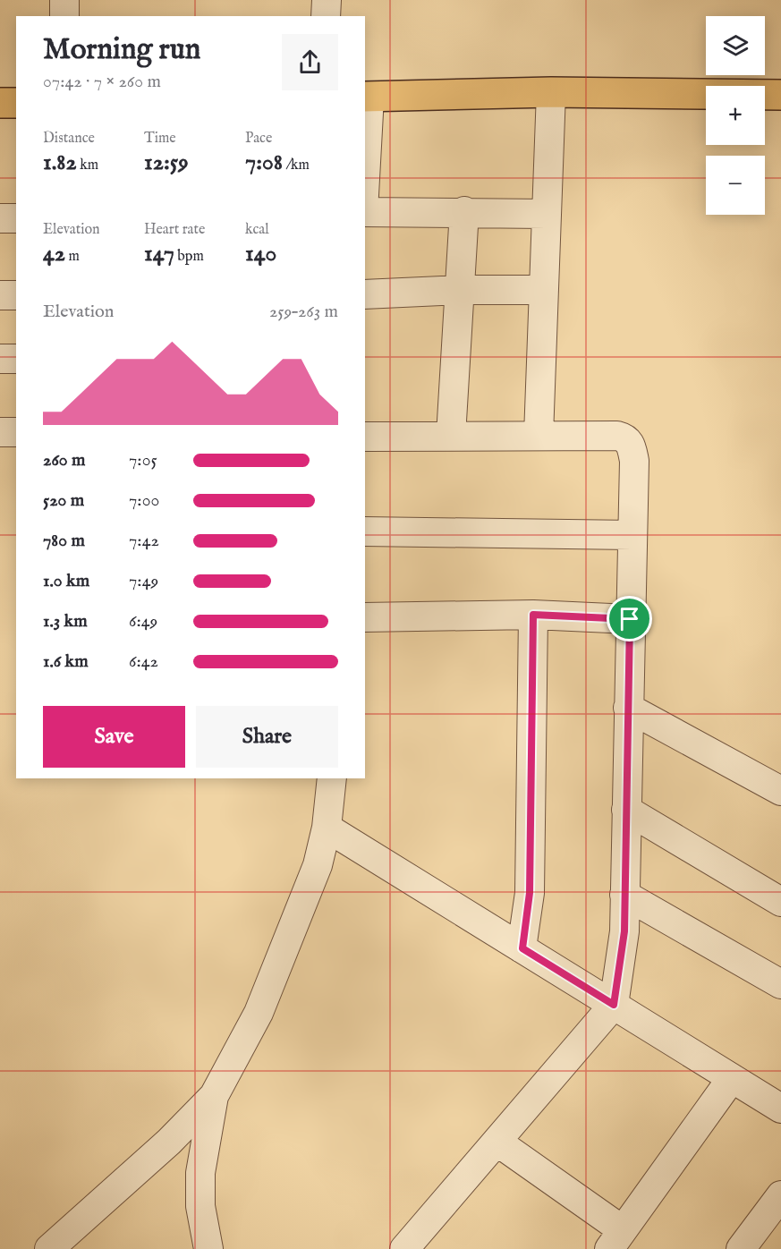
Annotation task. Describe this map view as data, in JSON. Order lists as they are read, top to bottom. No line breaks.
{"page":{"map_buttons":["+","−"],"heading":["Morning run","07:42 · 7 × 260 m"],"stats":[["Distance","1.82 km"],["Time","12:59"],["Pace","7:08 /km"],["Elevation","42 m"],["Heart rate","147 bpm"],["kcal","140"]],"chart":["Elevation","259–263 m"],"list":[{"name":"260 m","note":"7:05"},{"name":"520 m","note":"7:00"},{"name":"780 m","note":"7:42"},{"name":"1.0 km","note":"7:49"},{"name":"1.3 km","note":"6:49"},{"name":"1.6 km","note":"6:42"}],"buttons":["Save","Share"]}}
